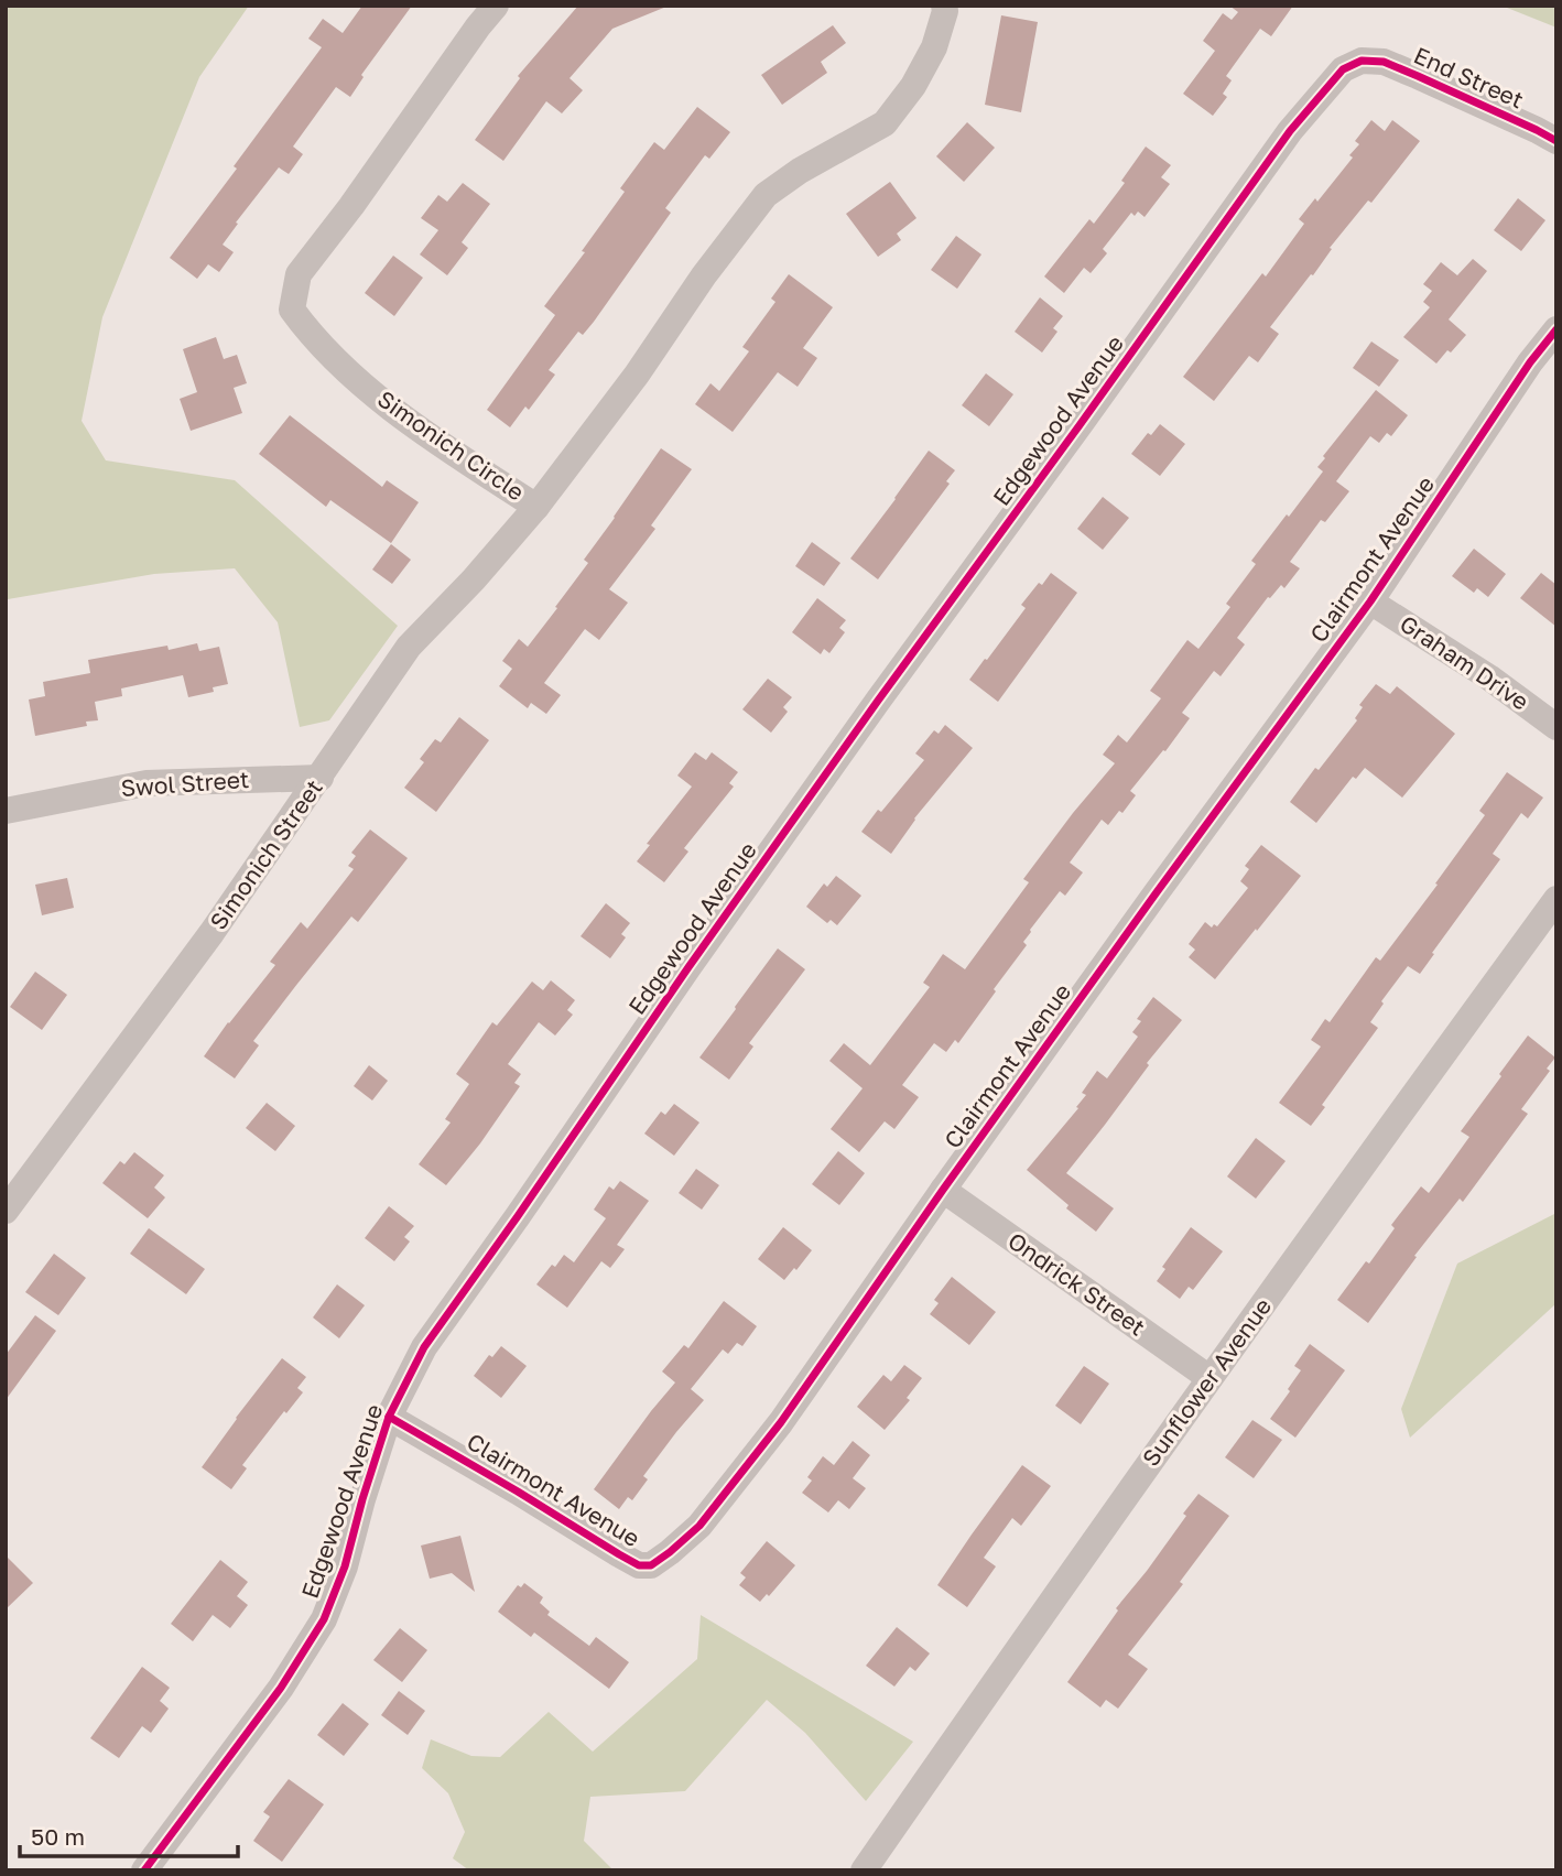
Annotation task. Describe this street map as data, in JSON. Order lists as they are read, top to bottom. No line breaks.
{"streets":{"street":["End Street","Edgewood Avenue","Simonich Circle","Clairmont Avenue","Graham Drive","Swol Street","Simonich Street","Ondrick Street","Sunflower Avenue"]},"crossings":[["End Street","Edgewood Avenue"],["Edgewood Avenue","Clairmont Avenue"],["Simonich Circle","Simonich Street"],["Clairmont Avenue","Graham Drive"],["Clairmont Avenue","Ondrick Street"],["Swol Street","Simonich Street"],["Ondrick Street","Sunflower Avenue"]],"scale_bar":"50 m"}
